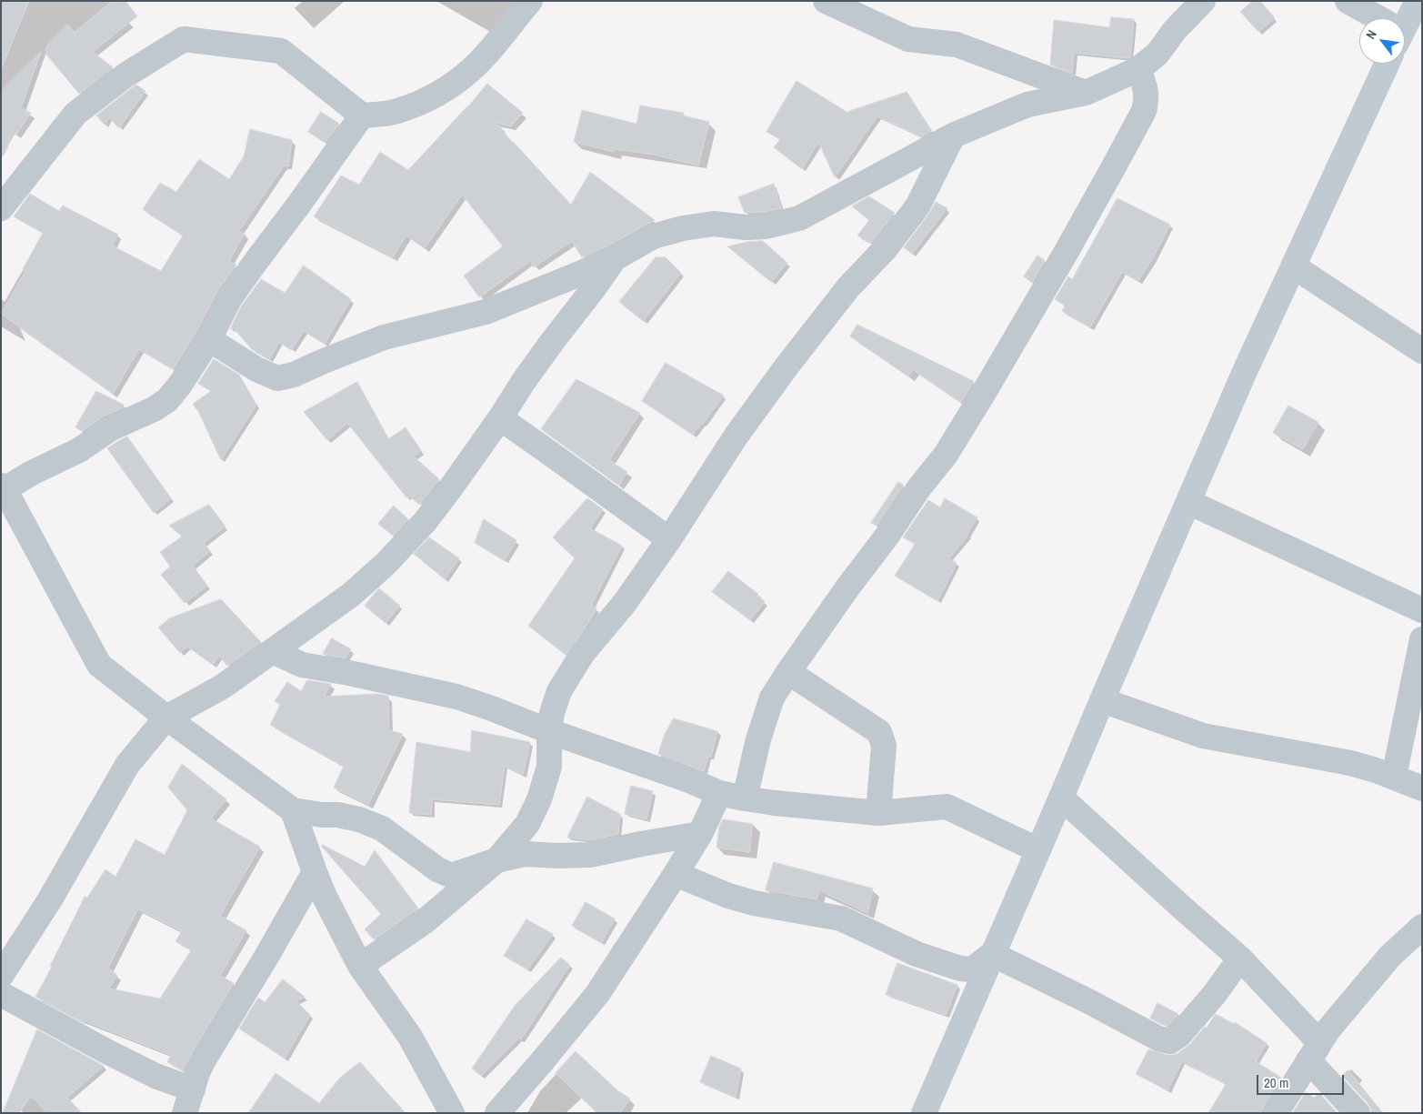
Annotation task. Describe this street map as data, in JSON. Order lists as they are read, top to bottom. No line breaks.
{"scale_bar":"20 m","north":"top left"}
